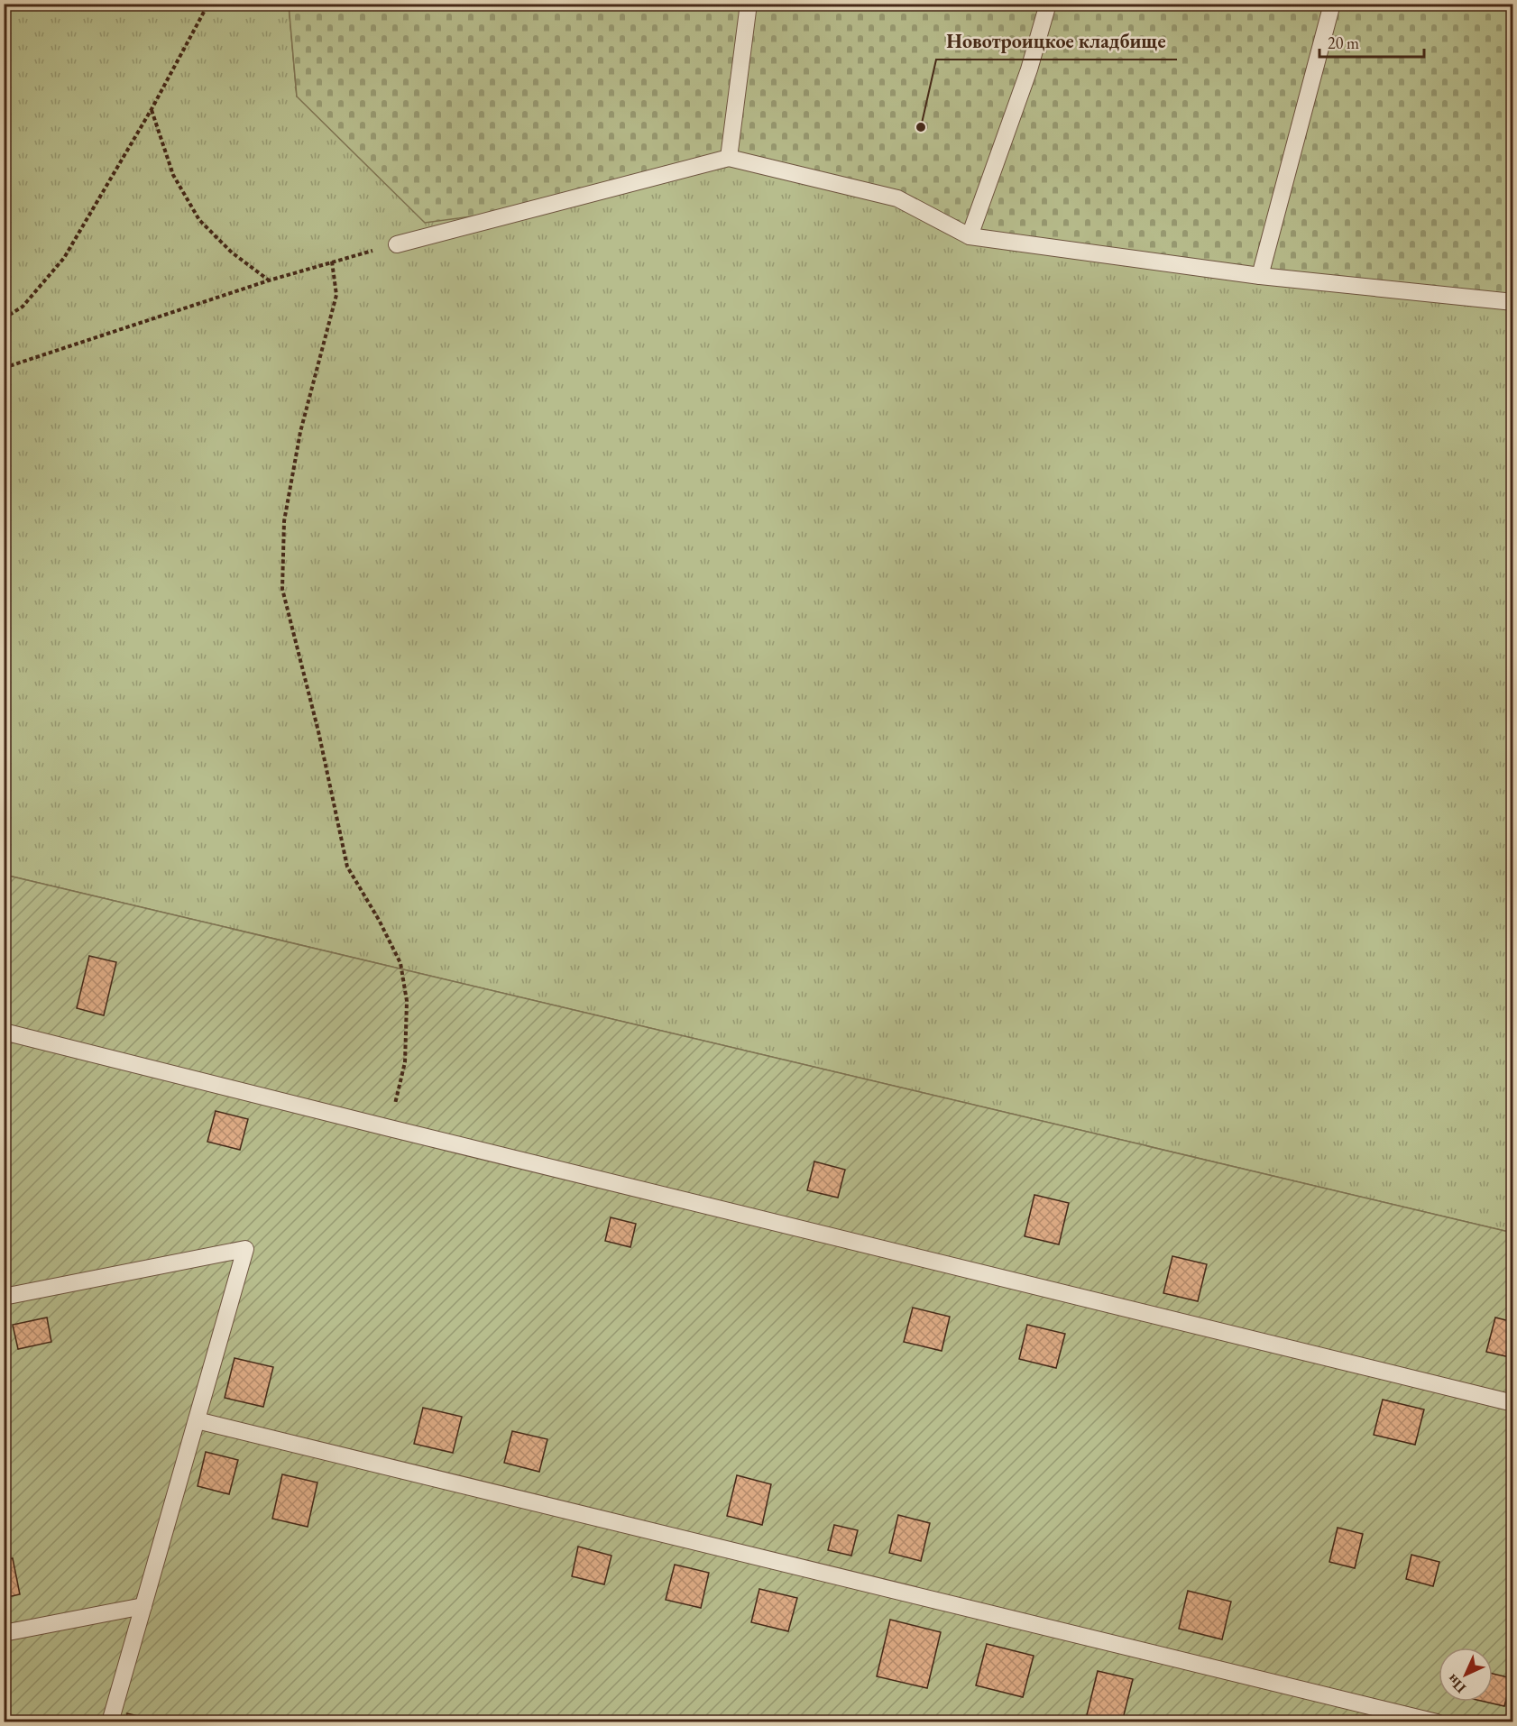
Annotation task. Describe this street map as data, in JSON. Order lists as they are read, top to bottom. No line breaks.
{"places":["Новотроицкое кладбище"],"scale_bar":"20 m","north":"bottom left"}
